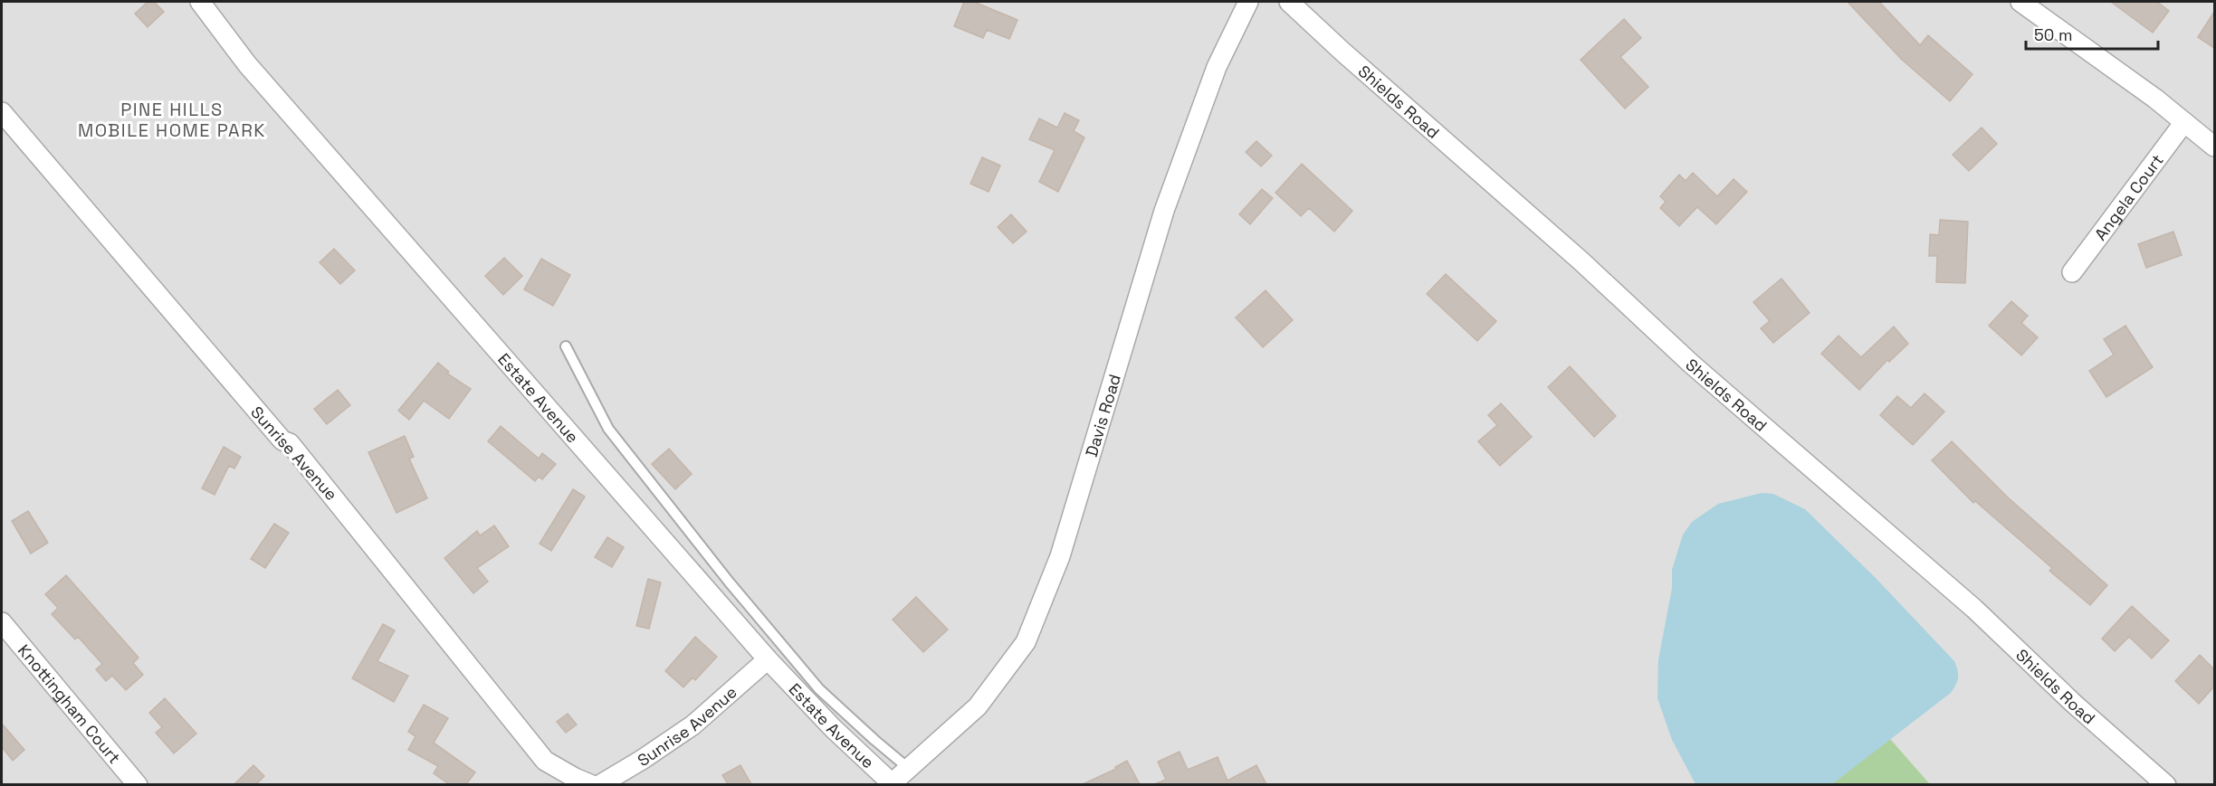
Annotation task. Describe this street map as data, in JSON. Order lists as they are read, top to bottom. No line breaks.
{"streets":{"street":["Shields Road","Angela Court","Estate Avenue","Davis Road","Sunrise Avenue","Knottingham Court"]},"crossings":[["Estate Avenue","Davis Road"],["Estate Avenue","Sunrise Avenue"]],"districts":["PINE HILLS MOBILE HOME PARK"],"scale_bar":"50 m"}
